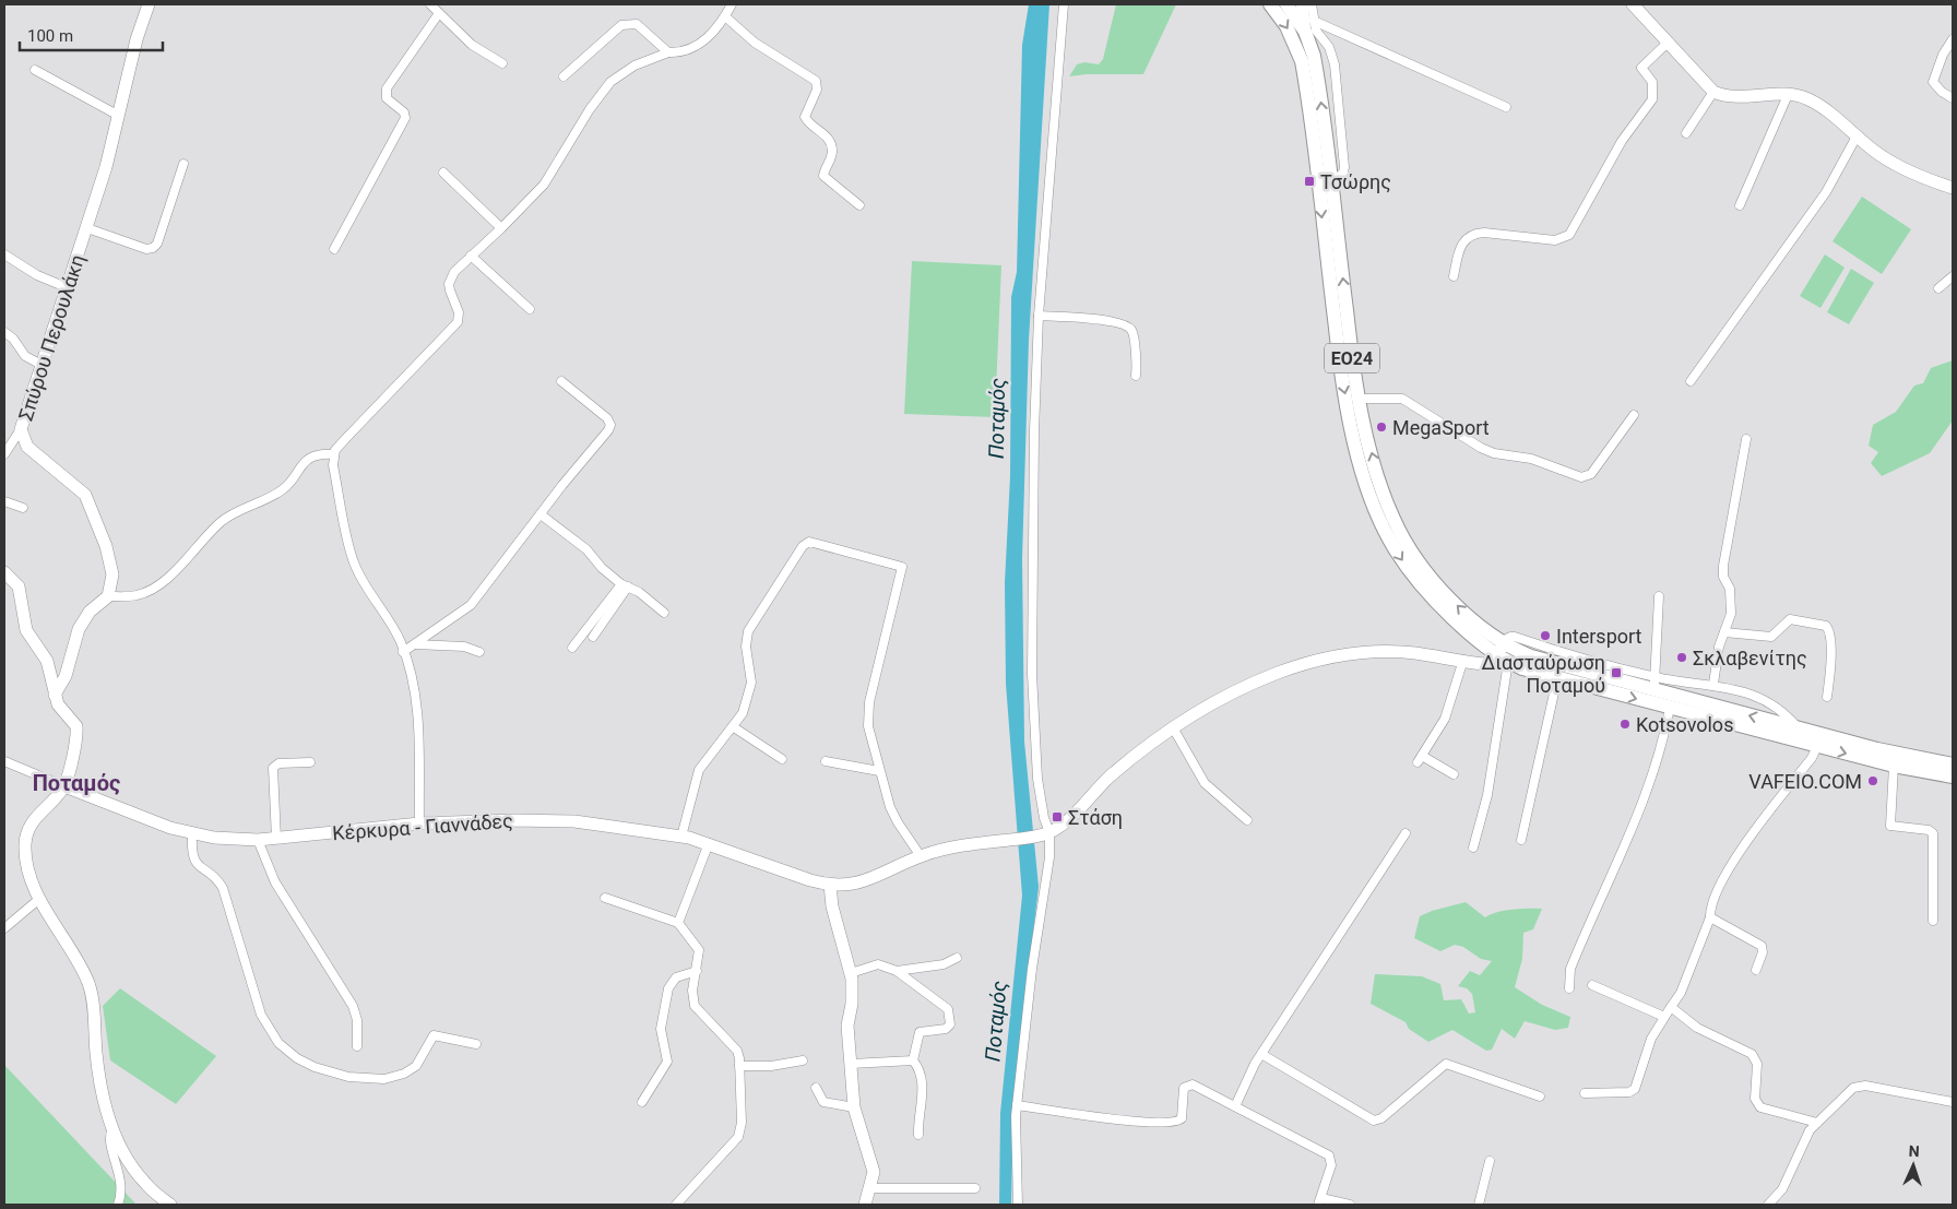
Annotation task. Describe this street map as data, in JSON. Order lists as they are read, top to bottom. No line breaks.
{"streets":{"main road":["ΕΟ24"],"street":["Σπύρου Περουλάκη","Κέρκυρα - Γιαννάδες"]},"districts":["Ποταμός"],"water":["Ποταμός"],"places":{"transit":["Τσώρης","Διασταύρωση Ποταμού","Στάση"],"other":["MegaSport","Intersport","Σκλαβενίτης","Kotsovolos","VAFEIO.COM"]},"scale_bar":"100 m","north":"top"}
